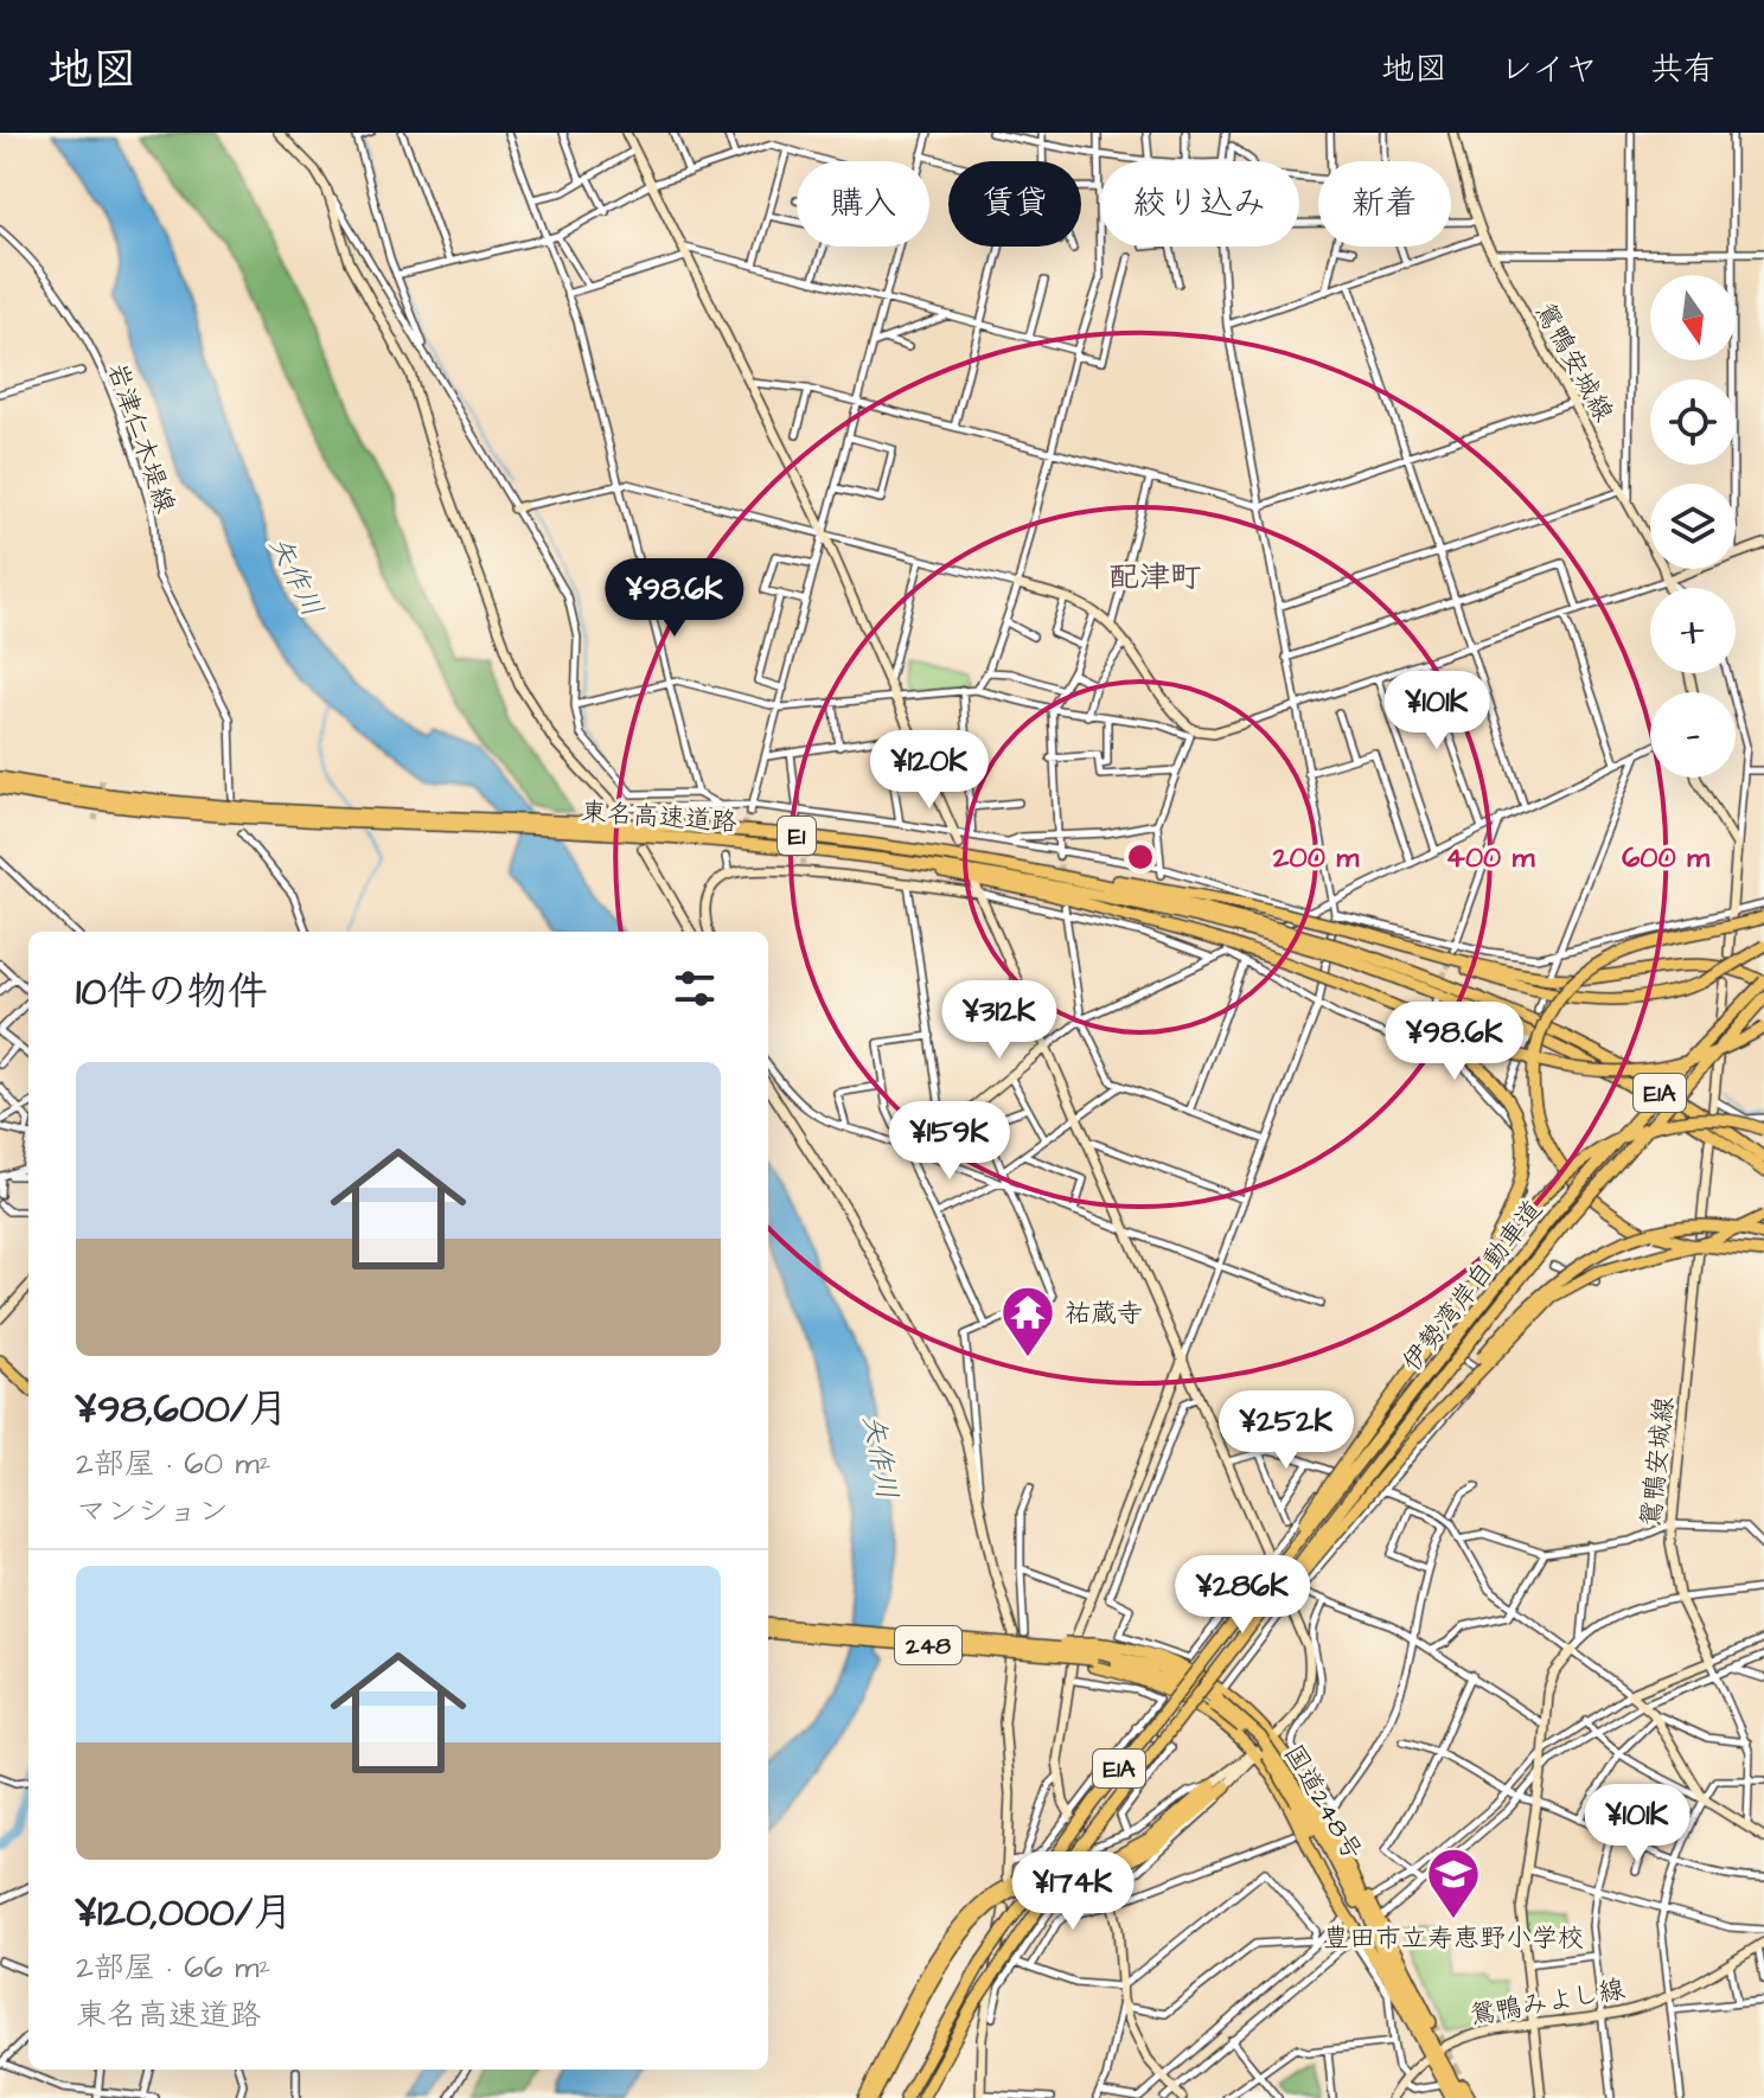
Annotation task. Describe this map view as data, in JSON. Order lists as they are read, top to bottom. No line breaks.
{"streets":{"highway":["東名高速道路","E1","E1A","伊勢湾岸自動車道","248","国道248号"],"street":["鴛鴨安城線","岩津仁木堤線","鴛鴨みよし線"]},"crossings":[["248","国道248号"],["国道248号","鴛鴨みよし線"]],"districts":["配津町"],"water":["矢作川"],"places":{"temple":["祐蔵寺"],"school or university":["豊田市立寿恵野小学校"]},"north":"bottom","page":{"header":"地図","nav":["地図","レイヤ","共有"],"chip":["購入","賃貸","絞り込み","新着"],"map_buttons":["+","−"],"price":["¥98.6K","¥101K","¥120K","¥312K","¥98.6K","¥159K","¥252K","¥286K","¥101K","¥174K"],"heading":"10件の物件","list":[{"name":"¥98,600/月","note":"2部屋 · 60 m² · マンション"},{"name":"¥120,000/月","note":"2部屋 · 66 m² · 東名高速道路"}]},"rings":["200 m","400 m","600 m"]}
